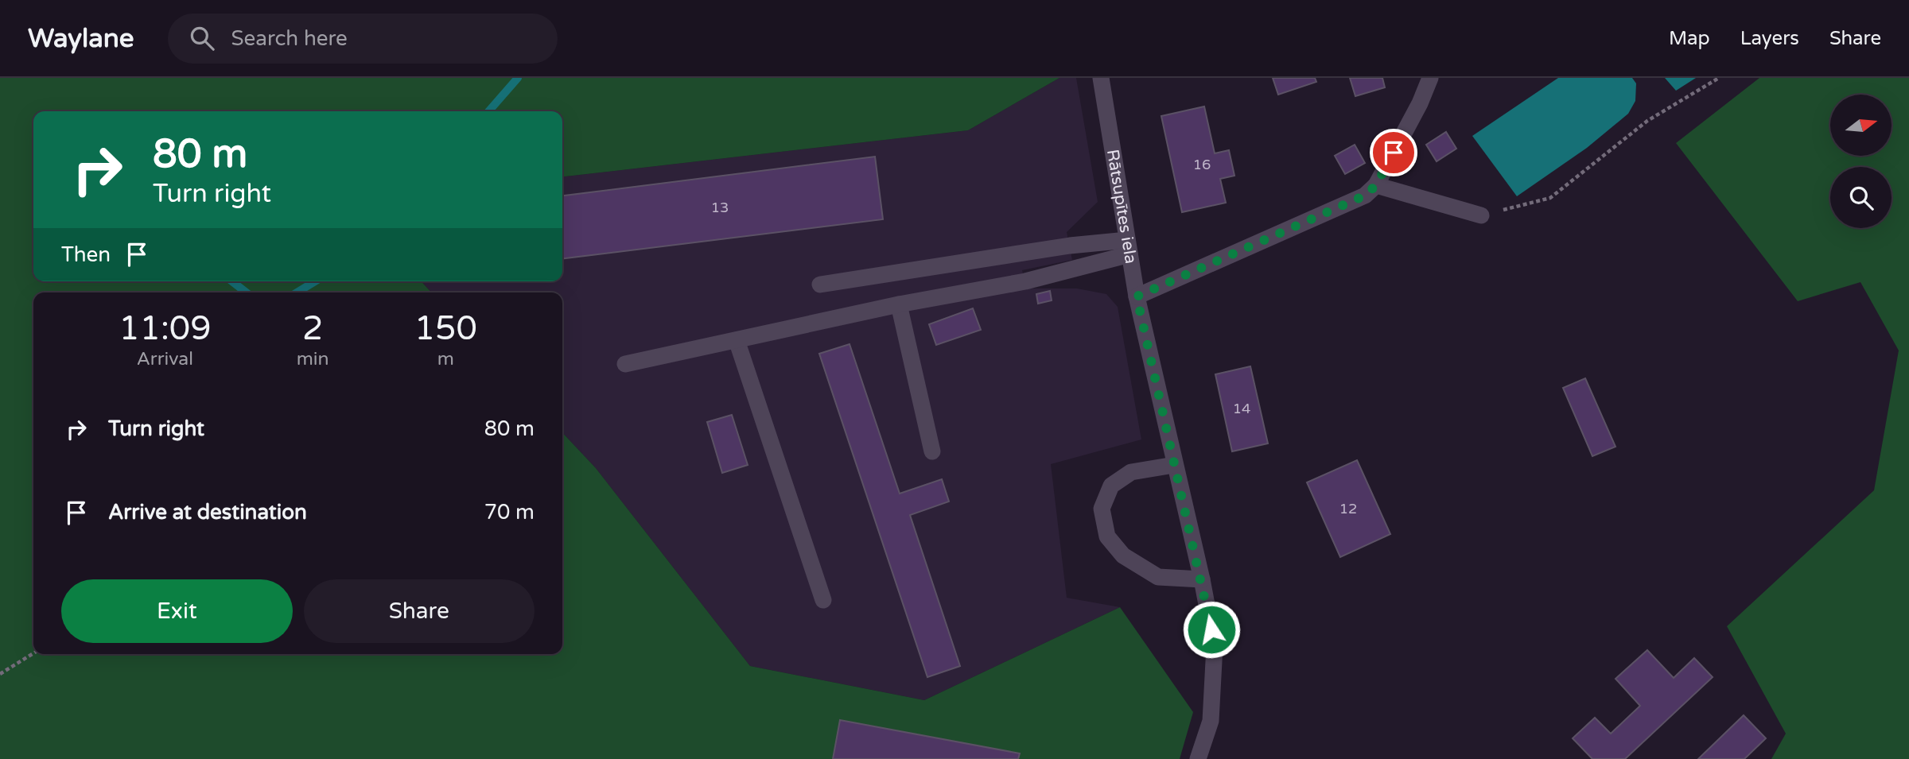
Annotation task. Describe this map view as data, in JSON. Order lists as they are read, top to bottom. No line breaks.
{"streets":{"street":["Rātsupītes iela"]},"house_numbers":["16","13","14","12"],"north":"right","page":{"header":"Waylane","search":"Search here","nav":["Map","Layers","Share"],"turn":["80 m","Turn right"],"then":"Then","eta":["11:09","Arrival","2","min","150","m"],"list":[{"name":"Turn right","value":"80 m"},{"name":"Arrive at destination","value":"70 m"}],"buttons":["Exit","Share"]}}
